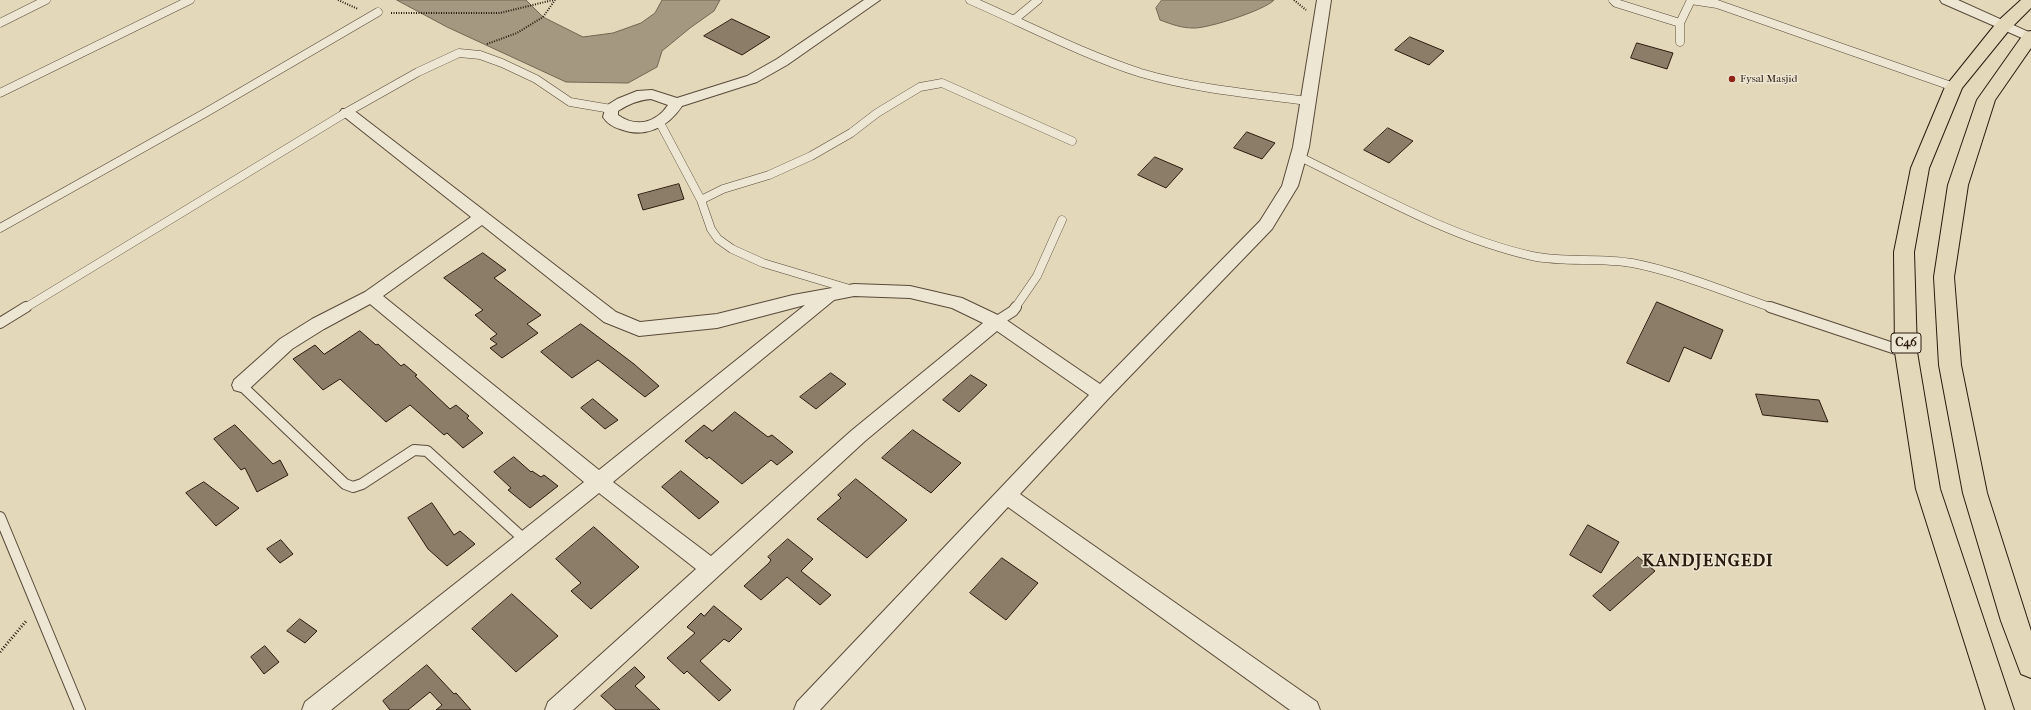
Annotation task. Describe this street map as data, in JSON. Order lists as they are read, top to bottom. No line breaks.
{"streets":{"main road":["C46"]},"districts":["KANDJENGEDI"],"places":["Fysal Masjid"]}
